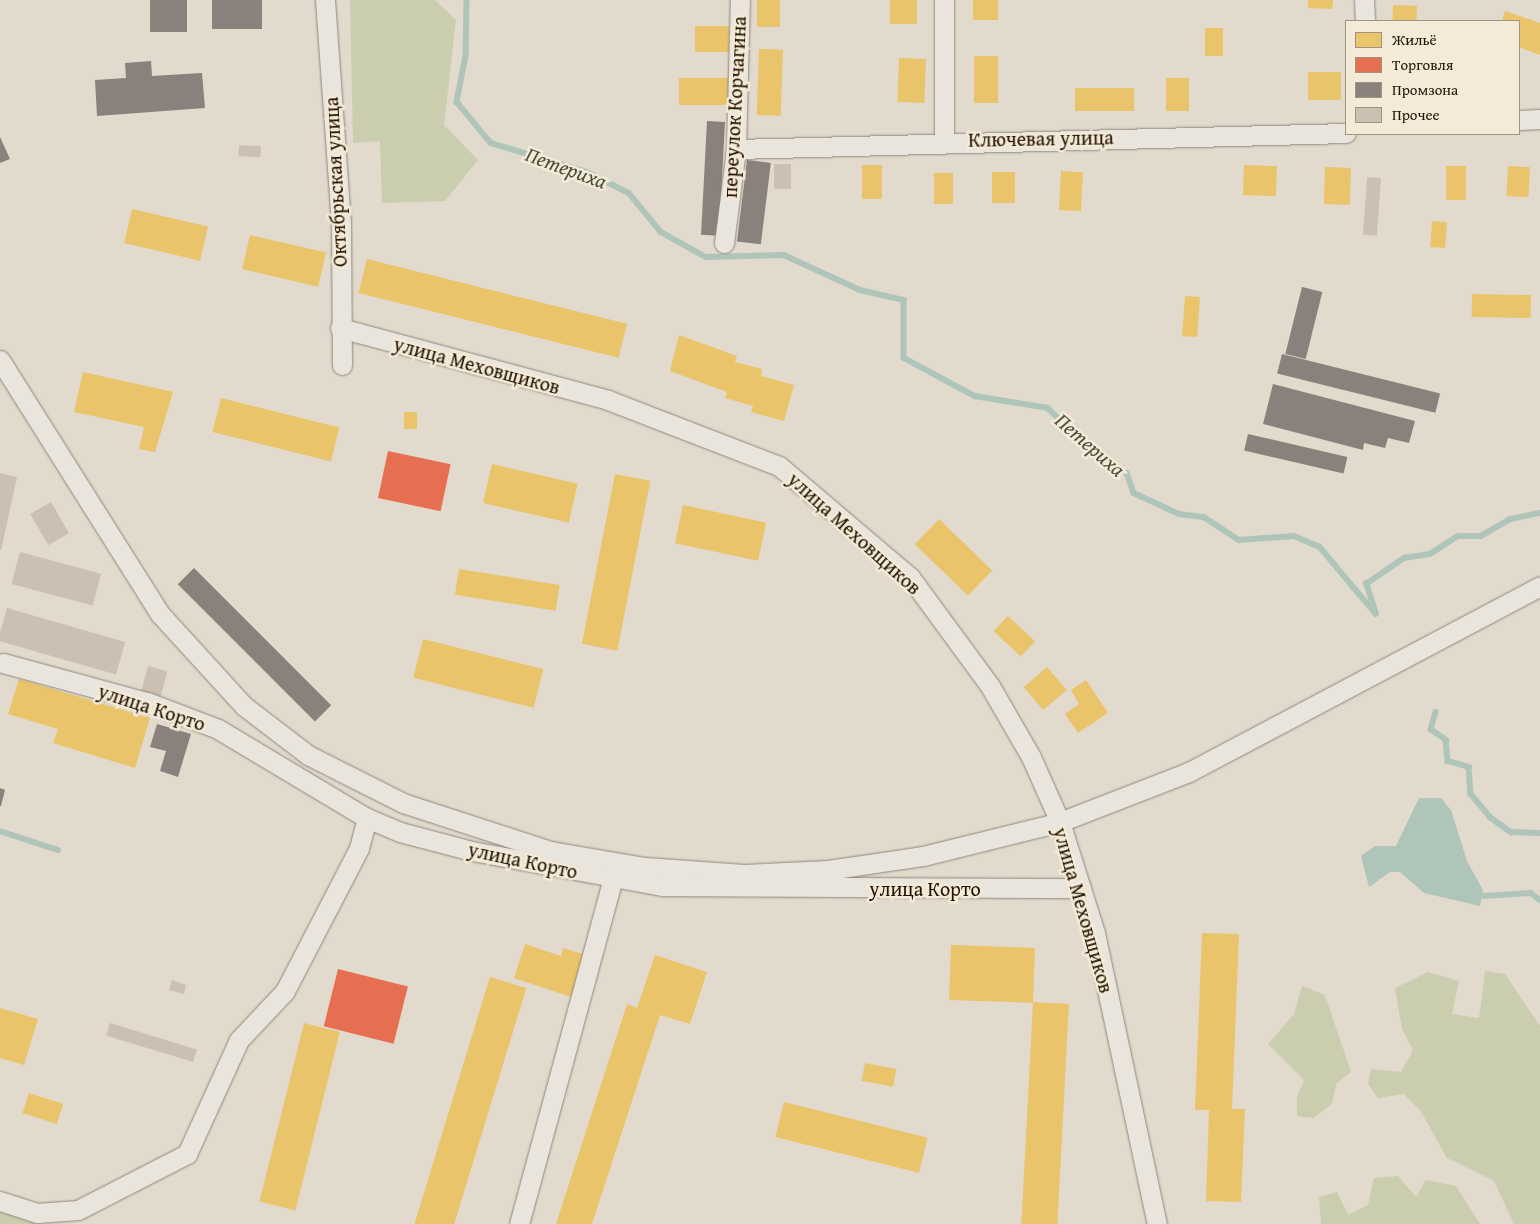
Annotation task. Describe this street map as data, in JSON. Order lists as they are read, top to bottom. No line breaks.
{"streets":{"street":["переулок Корчагина","Ключевая улица","Октябрьская улица","улица Меховщиков","улица Корто"]},"crossings":[["переулок Корчагина","Ключевая улица"],["Октябрьская улица","улица Меховщиков"],["улица Меховщиков","улица Корто"]],"water":["Петериха"],"legend":["Жильё","Торговля","Промзона","Прочее"]}
